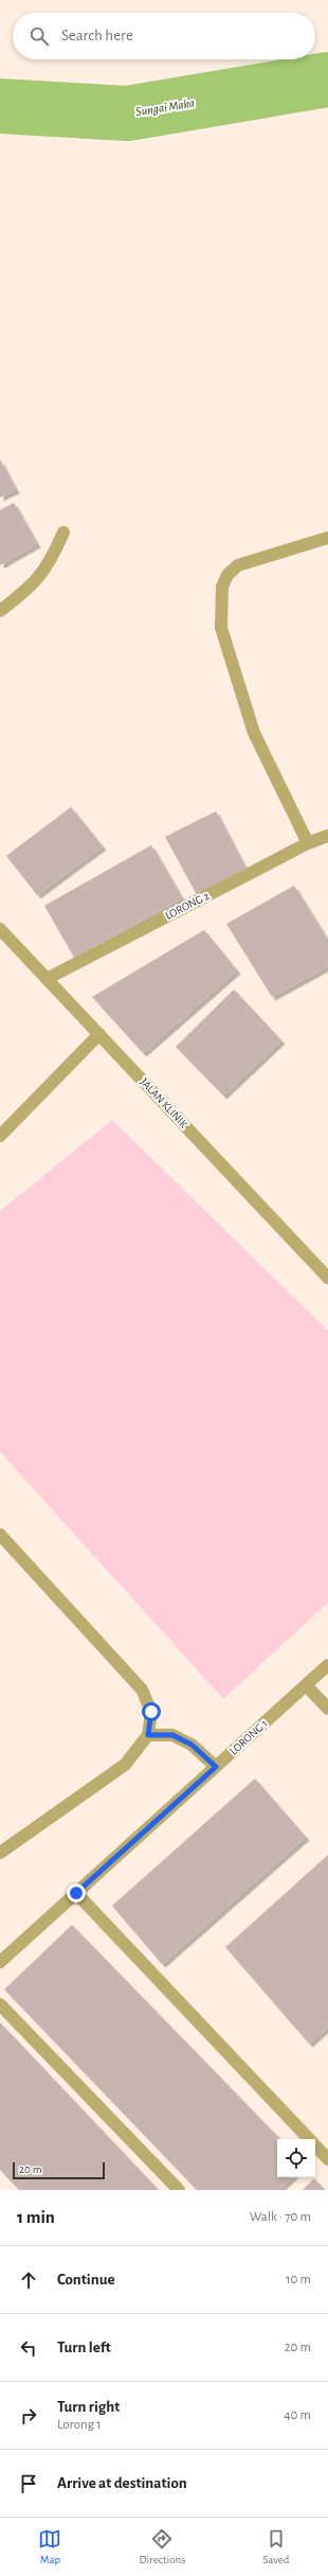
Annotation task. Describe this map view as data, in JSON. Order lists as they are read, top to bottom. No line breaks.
{"streets":{"street":["LORONG 2","JALAN KLINIK","LORONG 1"]},"crossings":[["LORONG 2","JALAN KLINIK"]],"water":["Sungai Maka"],"scale_bar":"20 m","page":{"search":"Search here","scale":"20 m","heading":["1 min","Walk · 70 m"],"list":[["Continue","10 m"],["Turn left","20 m"],["Turn right","Lorong 1","40 m"],"Arrive at destination"],"nav":["Map","Directions","Saved"]}}
